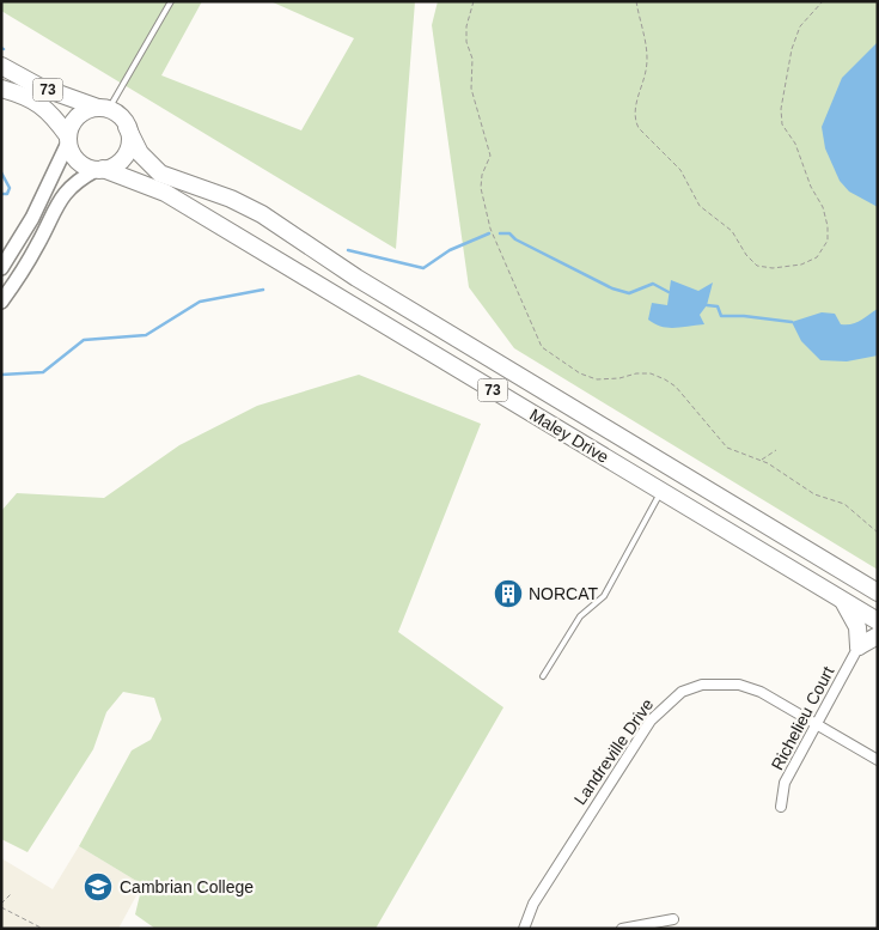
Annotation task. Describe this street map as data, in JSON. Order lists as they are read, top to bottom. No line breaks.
{"streets":{"highway":["73","Maley Drive"],"street":["Richelieu Court","Landreville Drive"]},"crossings":[["73","Maley Drive"],["Richelieu Court","Landreville Drive"]],"places":{"building":["NORCAT"],"school or university":["Cambrian College"]}}
